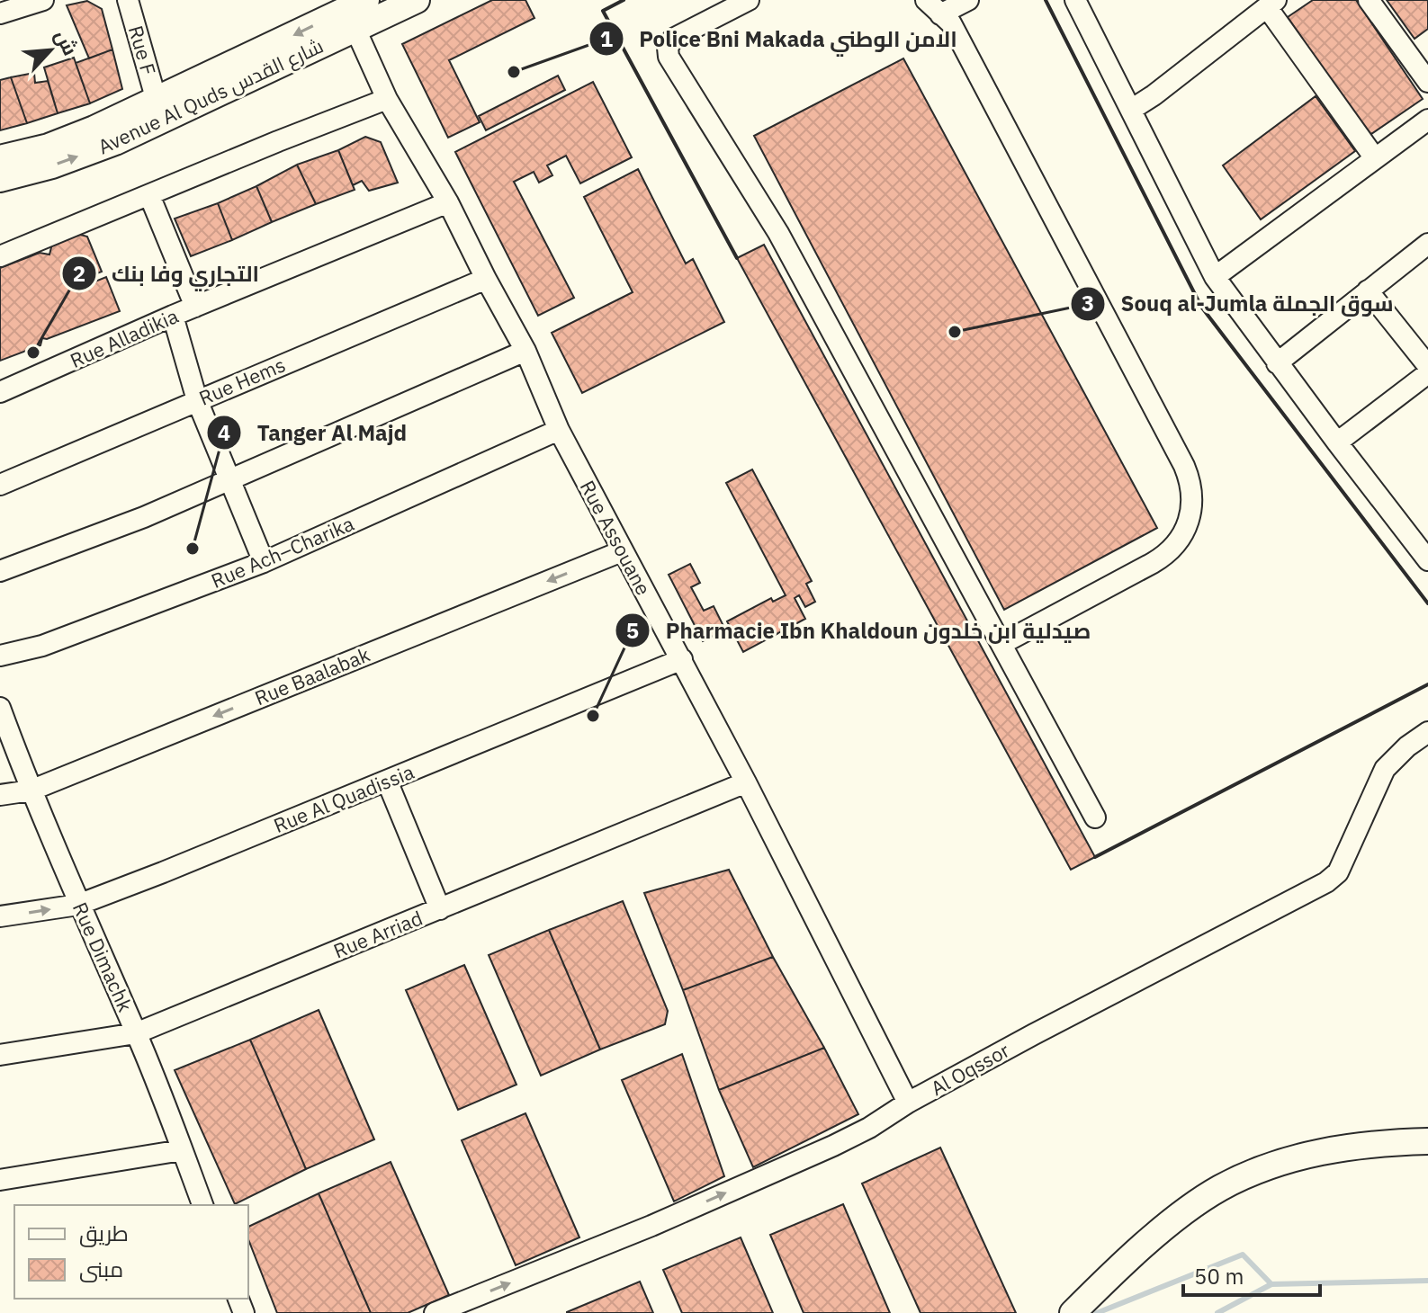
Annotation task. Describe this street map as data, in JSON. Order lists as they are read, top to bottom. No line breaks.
{"streets":{"main road":["Avenue Al Quds شارع القدس"],"street":["Rue F","Rue Alladikia","Rue Hems","Rue Assouane","Rue Ach–Charika","Rue Baalabak","Rue Al Quadissia","Rue Arriad","Rue Dimachk","Al Oqssor"]},"crossings":[["Rue F","Avenue Al Quds شارع القدس"],["Avenue Al Quds شارع القدس","Rue Assouane"],["Rue Alladikia","Rue Assouane"],["Rue Hems","Rue Assouane"],["Rue Assouane","Rue Ach–Charika"],["Rue Assouane","Rue Baalabak"],["Rue Assouane","Rue Al Quadissia"],["Rue Assouane","Rue Arriad"],["Rue Assouane","Al Oqssor"],["Rue Baalabak","Rue Dimachk"],["Rue Al Quadissia","Rue Dimachk"],["Rue Arriad","Rue Dimachk"]],"one_way":["Rue Baalabak","Al Oqssor"],"places":["Police Bni Makada الامن الوطني","Souq al-Jumla سوق الجملة","التجاري وفا بنك","Tanger Al Majd","Pharmacie Ibn Khaldoun صيدلية ابن خلدون"],"legend":["طريق","مبنى"],"scale_bar":"50 m","north":"top right"}
